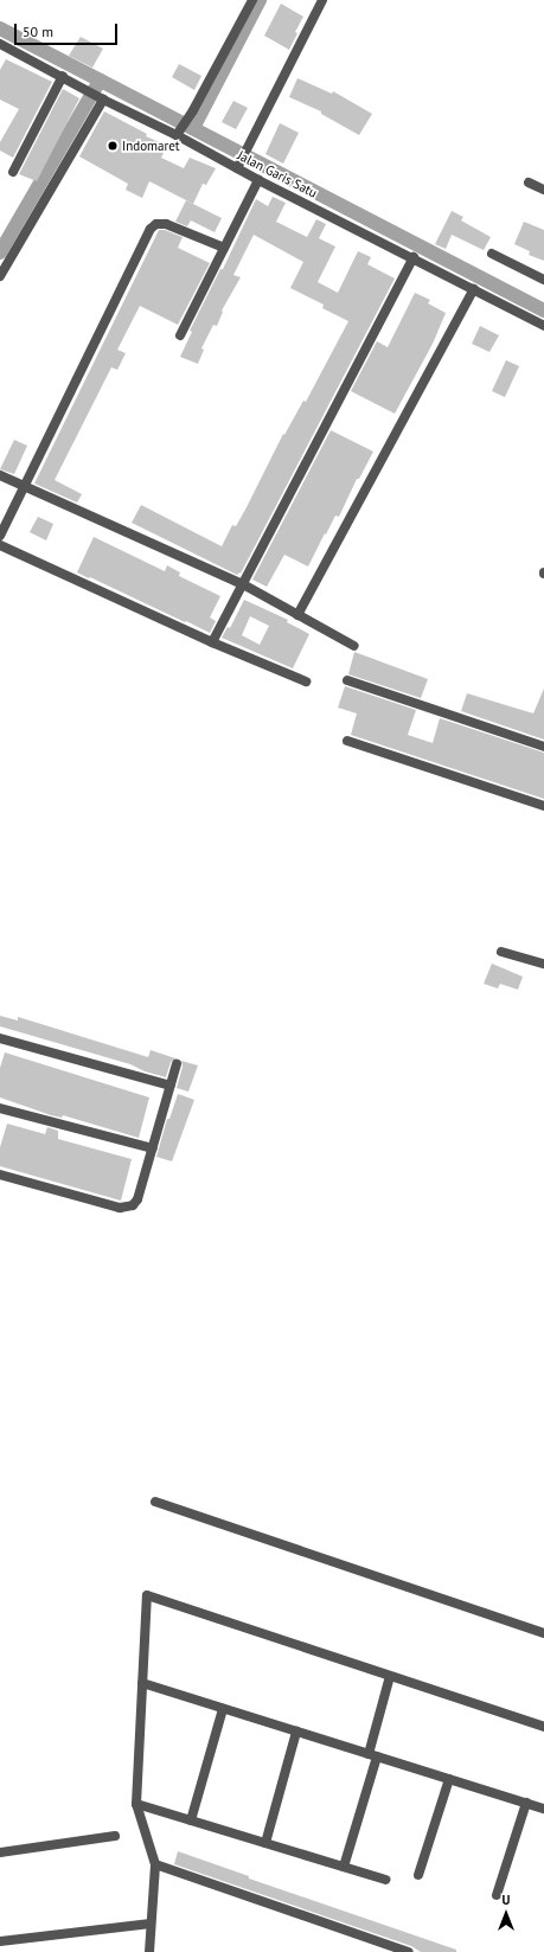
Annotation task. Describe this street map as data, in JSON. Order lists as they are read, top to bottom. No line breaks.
{"streets":{"street":["Jalan Garis Satu"]},"places":["Indomaret"],"scale_bar":"50 m","north":"top"}
